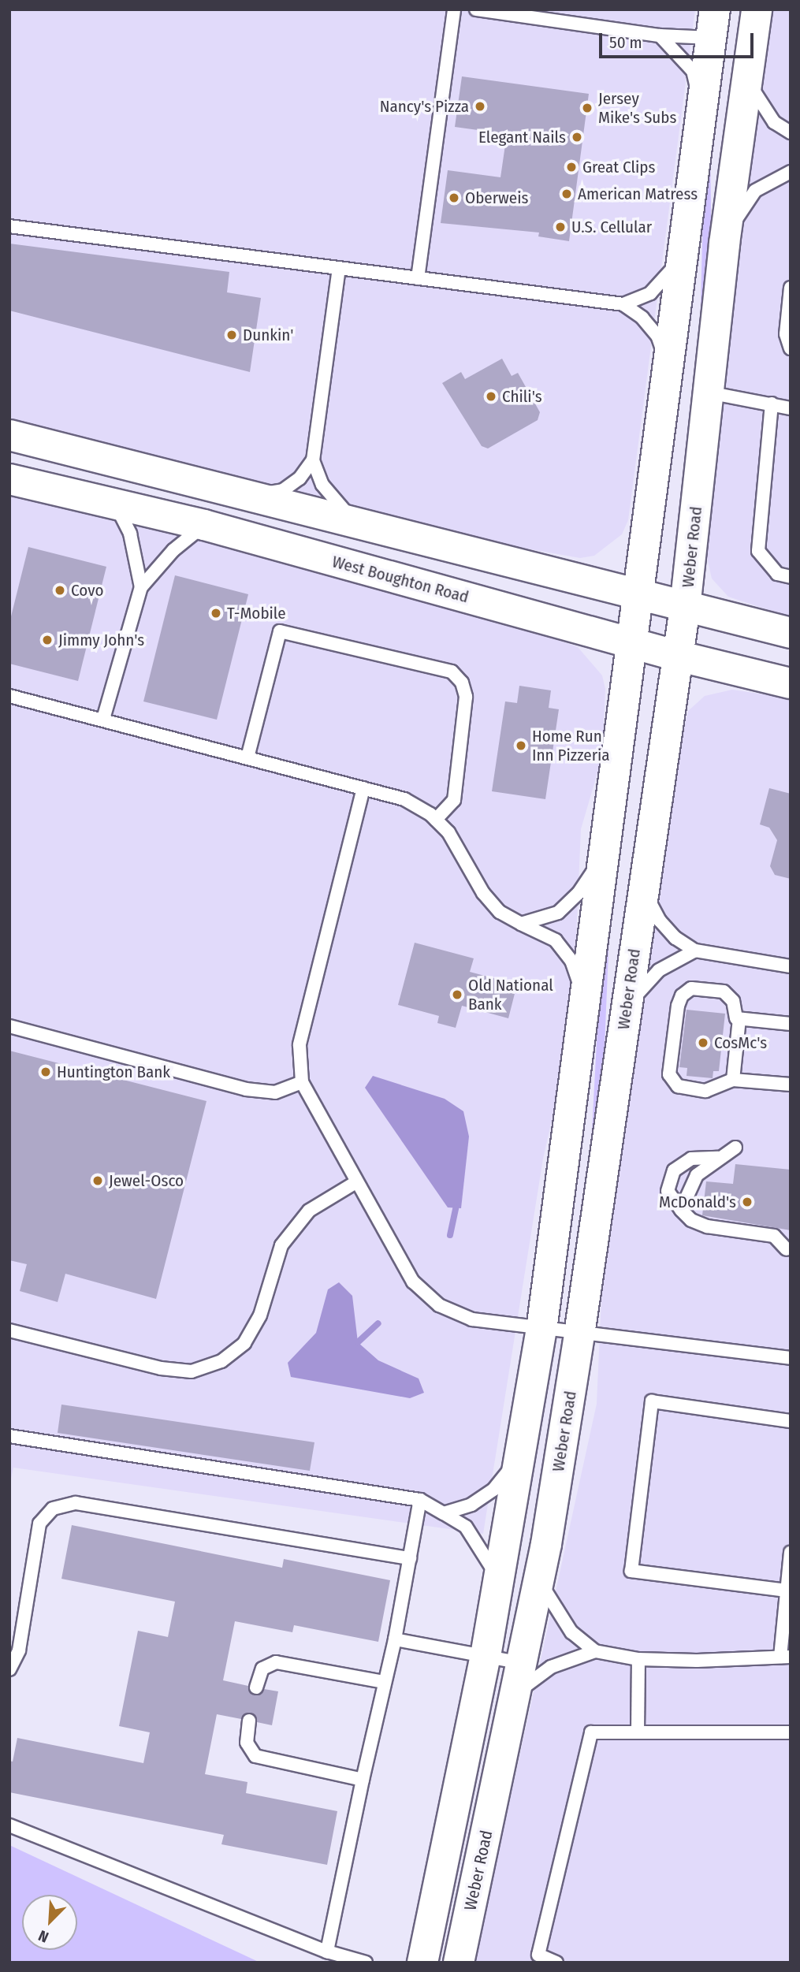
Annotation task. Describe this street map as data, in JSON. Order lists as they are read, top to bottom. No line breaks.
{"streets":{"main road":["Weber Road","West Boughton Road"]},"crossings":[["Weber Road","West Boughton Road"]],"places":["Nancy's Pizza","Jersey Mike's Subs","Elegant Nails","Great Clips","American Matress","Oberweis","U.S. Cellular","Dunkin'","Chili's","Covo","T-Mobile","Jimmy John's","Home Run Inn Pizzeria","Old National Bank","CosMc's","Huntington Bank","Jewel-Osco","McDonald's"],"scale_bar":"50 m","north":"bottom left"}
